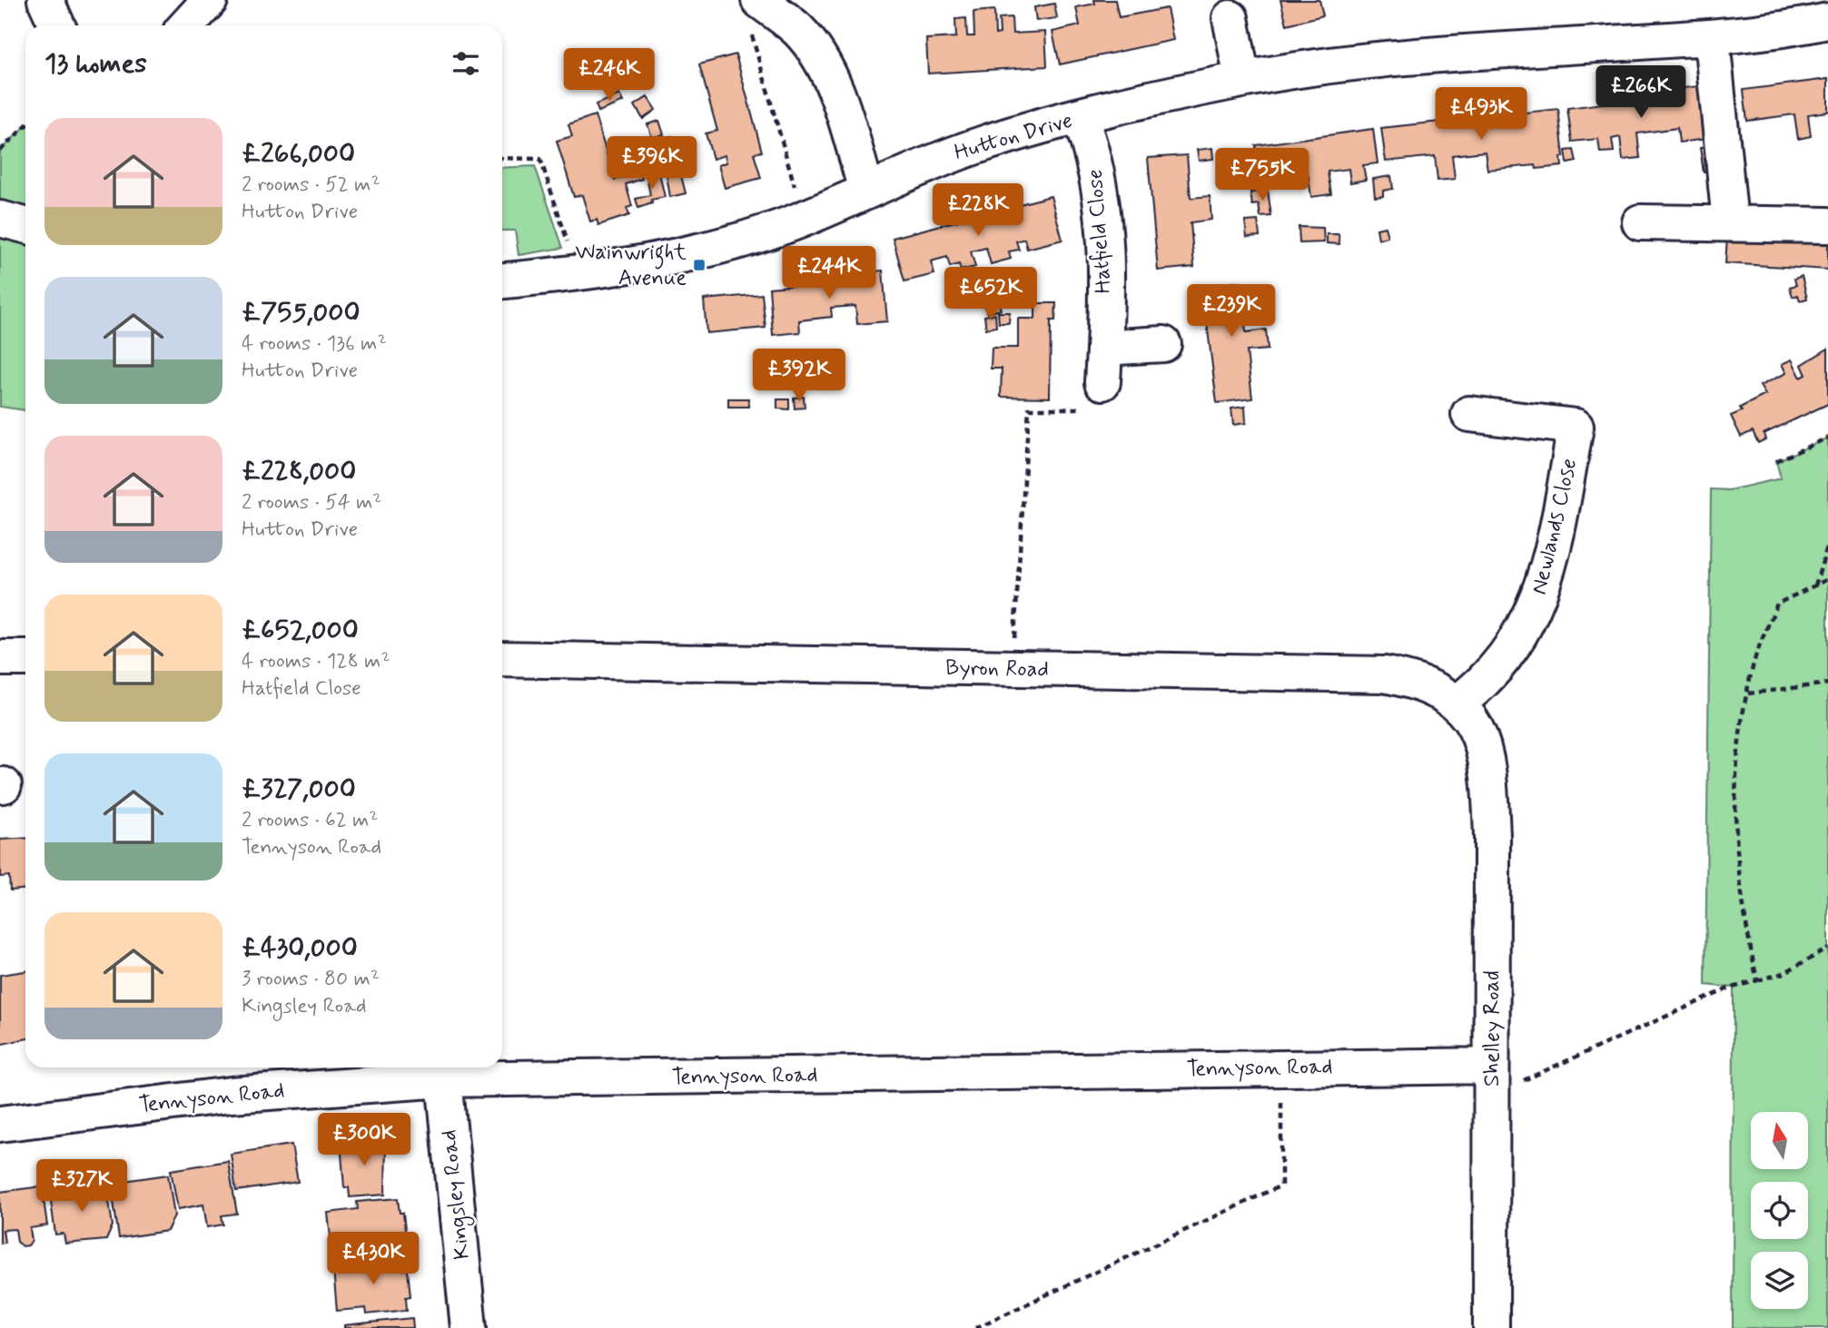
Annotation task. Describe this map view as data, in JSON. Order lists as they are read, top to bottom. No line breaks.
{"streets":{"street":["Hutton Drive","Hatfield Close","Newlands Close","Byron Road","Shelley Road","Tennyson Road","Kingsley Road"]},"crossings":[["Hutton Drive","Hatfield Close"],["Newlands Close","Byron Road"],["Byron Road","Shelley Road"],["Shelley Road","Tennyson Road"],["Tennyson Road","Kingsley Road"]],"places":{"transit":["Wainwright Avenue"]},"north":"top","page":{"heading":"13 homes","price":["£246K","£266K","£493K","£396K","£755K","£228K","£244K","£652K","£239K","£392K","£300K","£327K","£430K"],"list":[{"name":"£266,000","note":"2 rooms · 52 m² · Hutton Drive"},{"name":"£755,000","note":"4 rooms · 136 m² · Hutton Drive"},{"name":"£228,000","note":"2 rooms · 54 m² · Hutton Drive"},{"name":"£652,000","note":"4 rooms · 128 m² · Hatfield Close"},{"name":"£327,000","note":"2 rooms · 62 m² · Tennyson Road"},{"name":"£430,000","note":"3 rooms · 80 m² · Kingsley Road"}]}}
